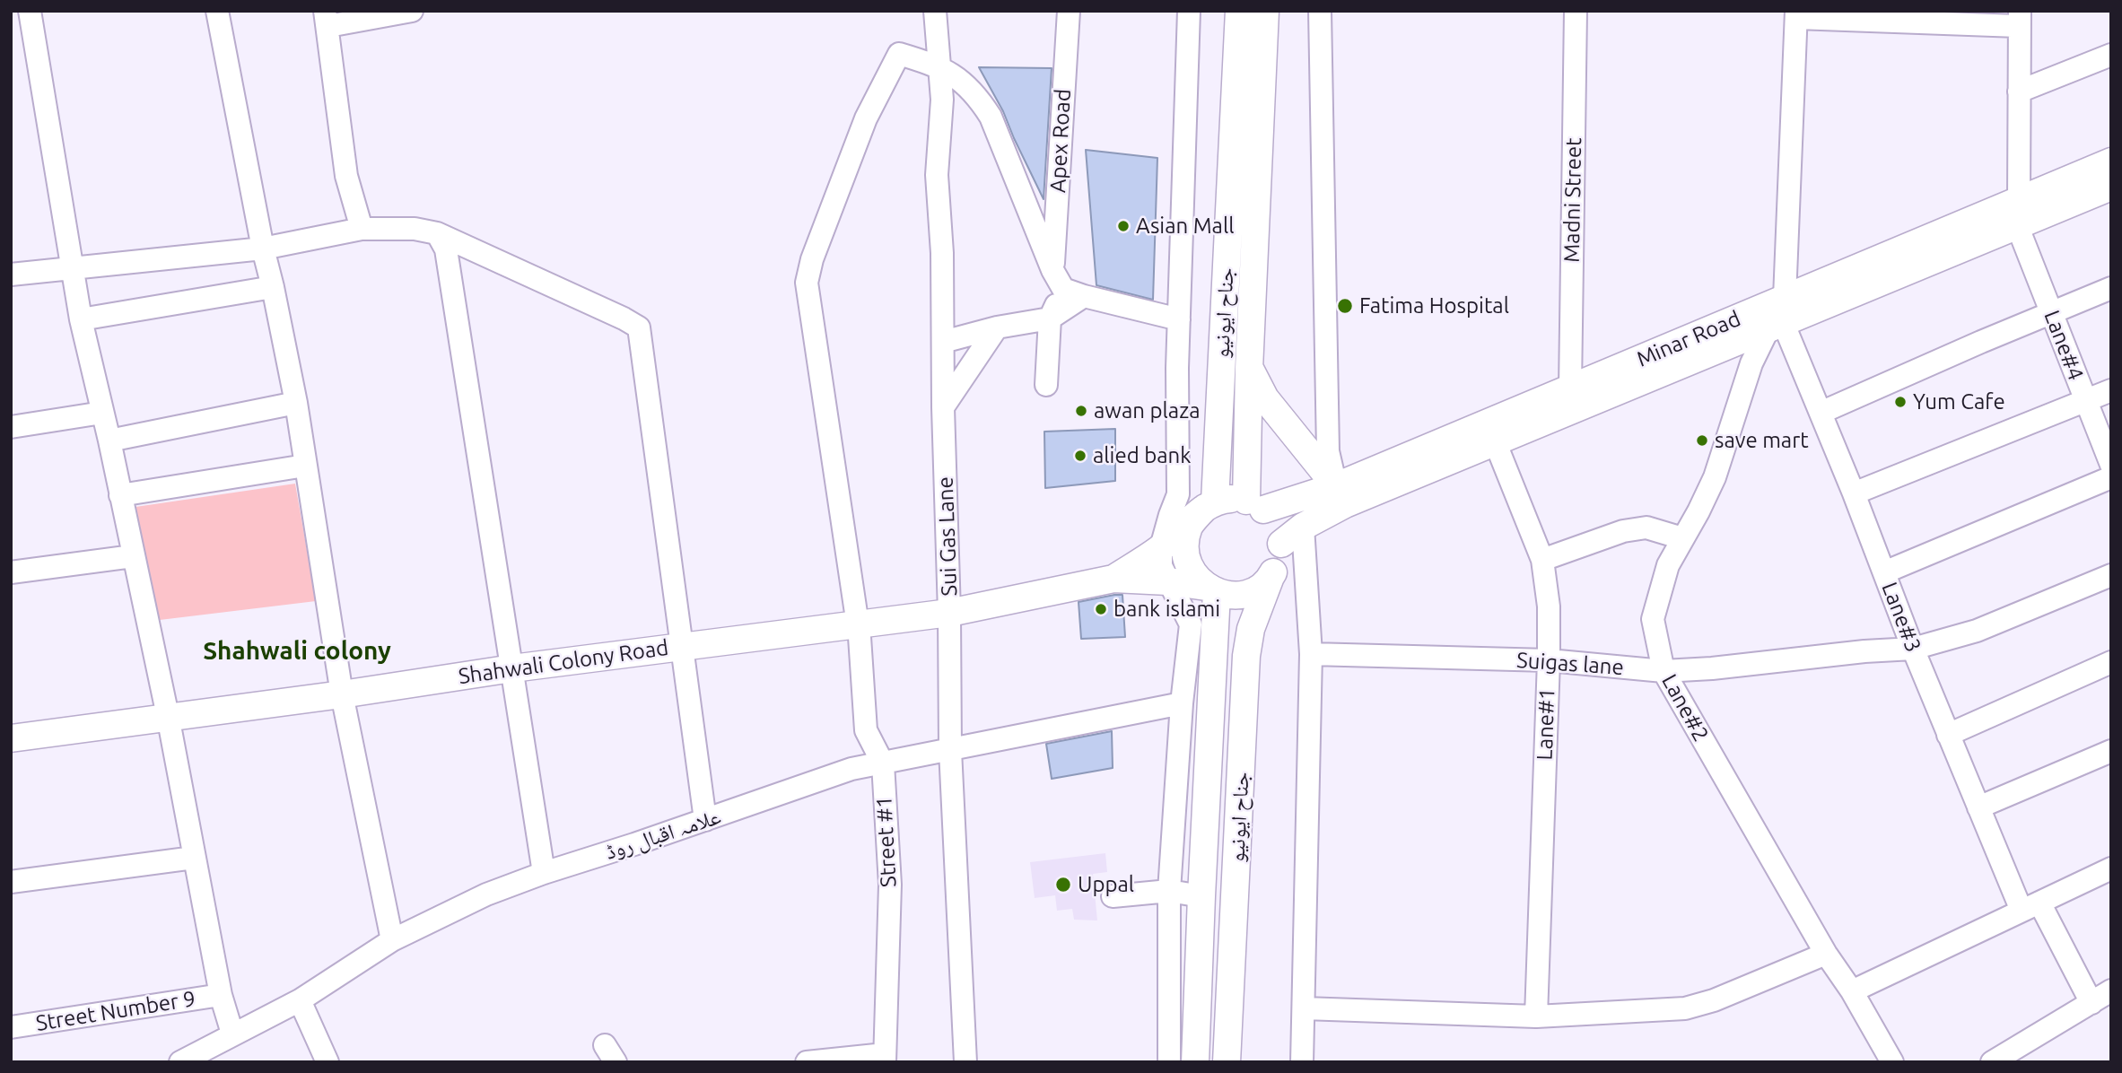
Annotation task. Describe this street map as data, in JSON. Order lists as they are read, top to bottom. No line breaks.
{"streets":{"main road":["جناح ایونیو","Minar Road","Shahwali Colony Road"],"street":["Apex Road","Madni Street","Lane#4","Sui Gas Lane","Lane#3","Suigas lane","Lane#2","Lane#1","علامہ اقبال روڈ","Street #1","Street Number 9"]},"crossings":[["Madni Street","Minar Road"],["جناح ایونیو","Minar Road"],["جناح ایونیو","Shahwali Colony Road"],["Minar Road","Lane#4"],["Minar Road","Lane#3"],["Minar Road","Shahwali Colony Road"],["Minar Road","Lane#2"],["Minar Road","Lane#1"],["Sui Gas Lane","Shahwali Colony Road"],["Sui Gas Lane","علامہ اقبال روڈ"],["Sui Gas Lane","Street #1"],["Lane#3","Suigas lane"],["Lane#3","Lane#2"],["Shahwali Colony Road","Street #1"],["Suigas lane","Lane#2"],["Suigas lane","Lane#1"],["علامہ اقبال روڈ","Street #1"]],"districts":["Shahwali colony"],"places":["Asian Mall","Fatima Hospital","Yum Cafe","awan plaza","save mart","alied bank","bank islami","Uppal"]}
